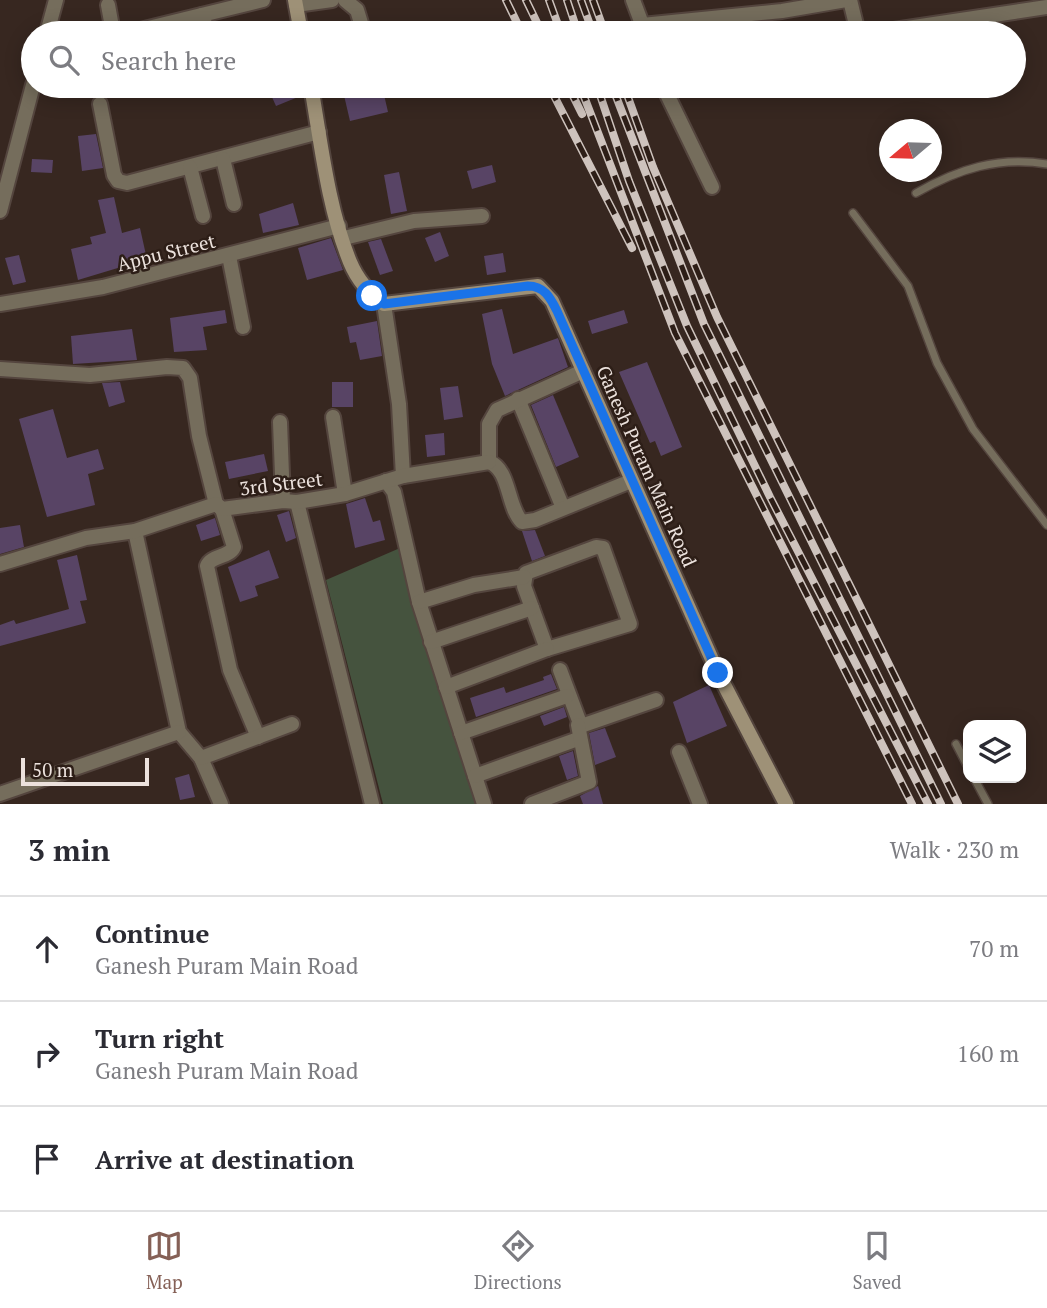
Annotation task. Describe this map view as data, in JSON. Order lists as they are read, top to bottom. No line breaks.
{"streets":{"street":["Appu Street","Ganesh Puram Main Road","3rd Street"]},"scale_bar":"50 m","north":"left","page":{"search":"Search here","scale":"50 m","heading":["3 min","Walk · 230 m"],"list":[["Continue","Ganesh Puram Main Road","70 m"],["Turn right","Ganesh Puram Main Road","160 m"],"Arrive at destination"],"nav":["Map","Directions","Saved"]}}
